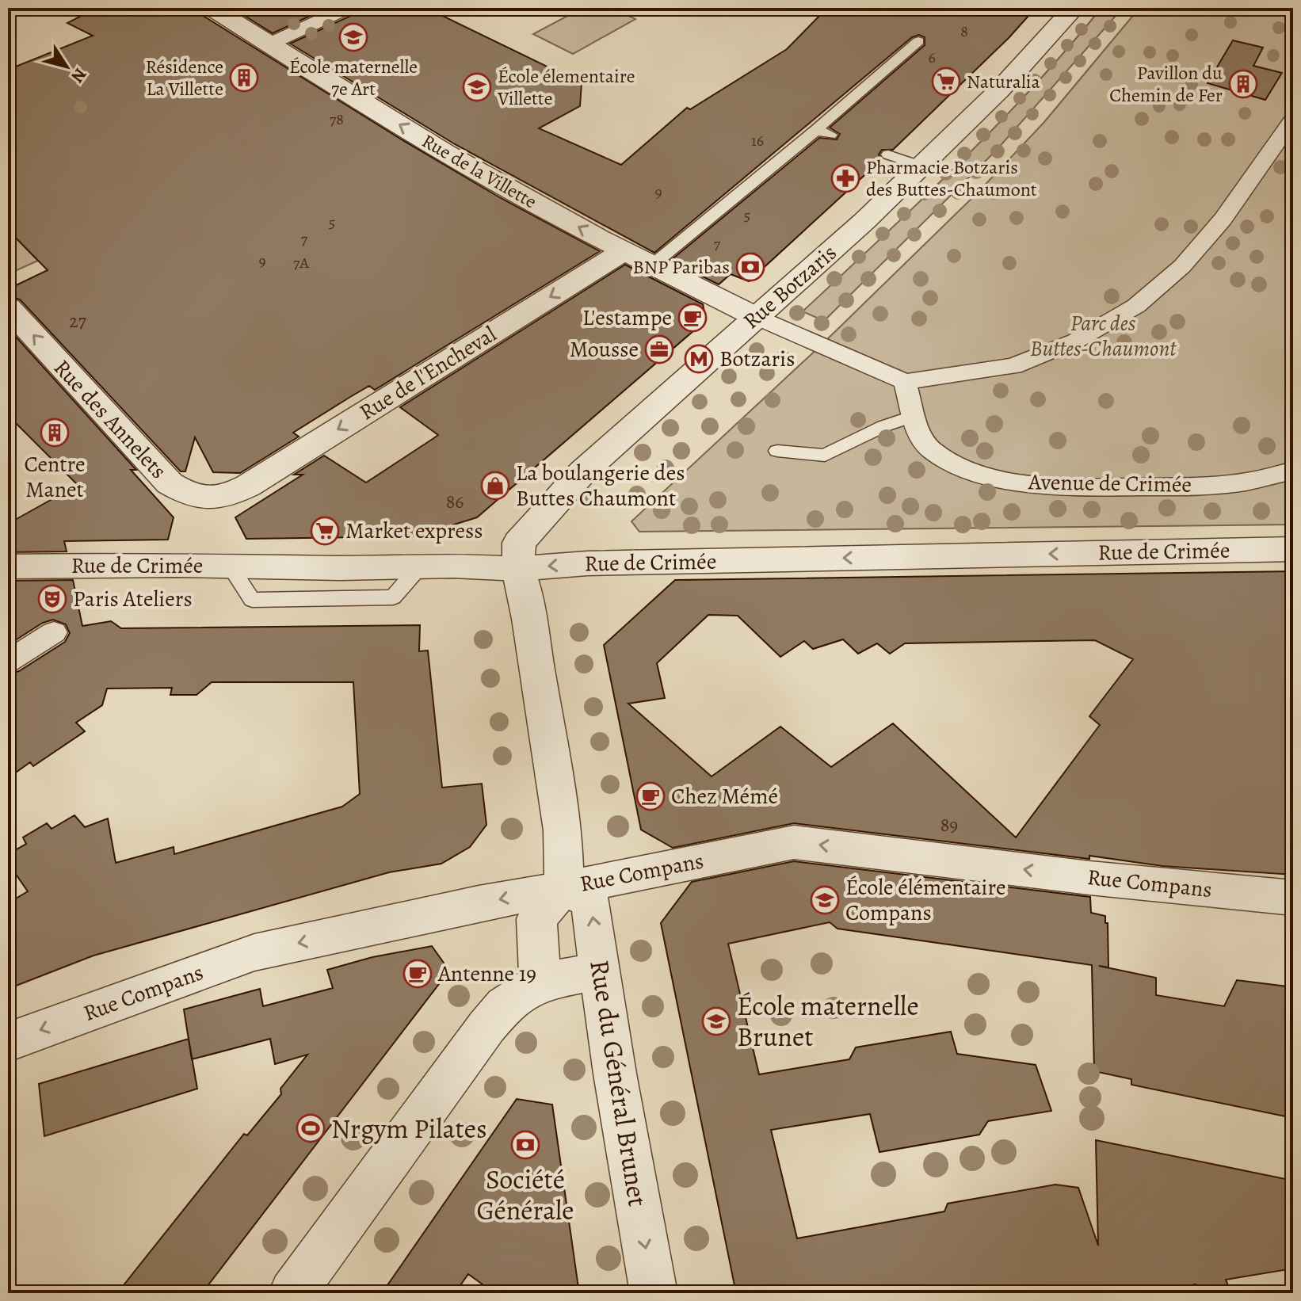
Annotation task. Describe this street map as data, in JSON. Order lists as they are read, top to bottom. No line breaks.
{"streets":{"street":["Rue de la Villette","Rue Botzaris","Rue de l'Encheval","Rue des Annelets","Avenue de Crimée","Rue de Crimée","Rue Compans","Rue du Général Brunet"]},"crossings":[["Rue de la Villette","Rue Botzaris"],["Rue de la Villette","Rue de l'Encheval"],["Rue Botzaris","Rue de Crimée"],["Rue de l'Encheval","Rue des Annelets"],["Rue Compans","Rue du Général Brunet"]],"one_way":["Rue de la Villette","Rue de l'Encheval","Rue des Annelets","Rue de Crimée","Rue Compans"],"parks":["Parc des Buttes-Chaumont"],"places":{"school or university":["École maternelle 7e Art","École élementaire Villette","École élémentaire Compans","École maternelle Brunet"],"building":["Résidence La Villette","Pavillon du Chemin de Fer","Centre Manet"],"supermarket":["Naturalia","Market express"],"pharmacy":["Pharmacie Botzaris des Buttes-Chaumont"],"bank":["BNP Paribas","Société Générale"],"cafe":["L'estampe","Chez Mémé","Antenne 19"],"office":["Mousse"],"metro station":["Botzaris"],"shop":["La boulangerie des Buttes Chaumont"],"theatre":["Paris Ateliers"],"sports":["Nrgym Pilates"]},"house_numbers":["8","6","78","16","9","5","5","7","7","9","7A","27","86","89"],"north":"bottom right"}
